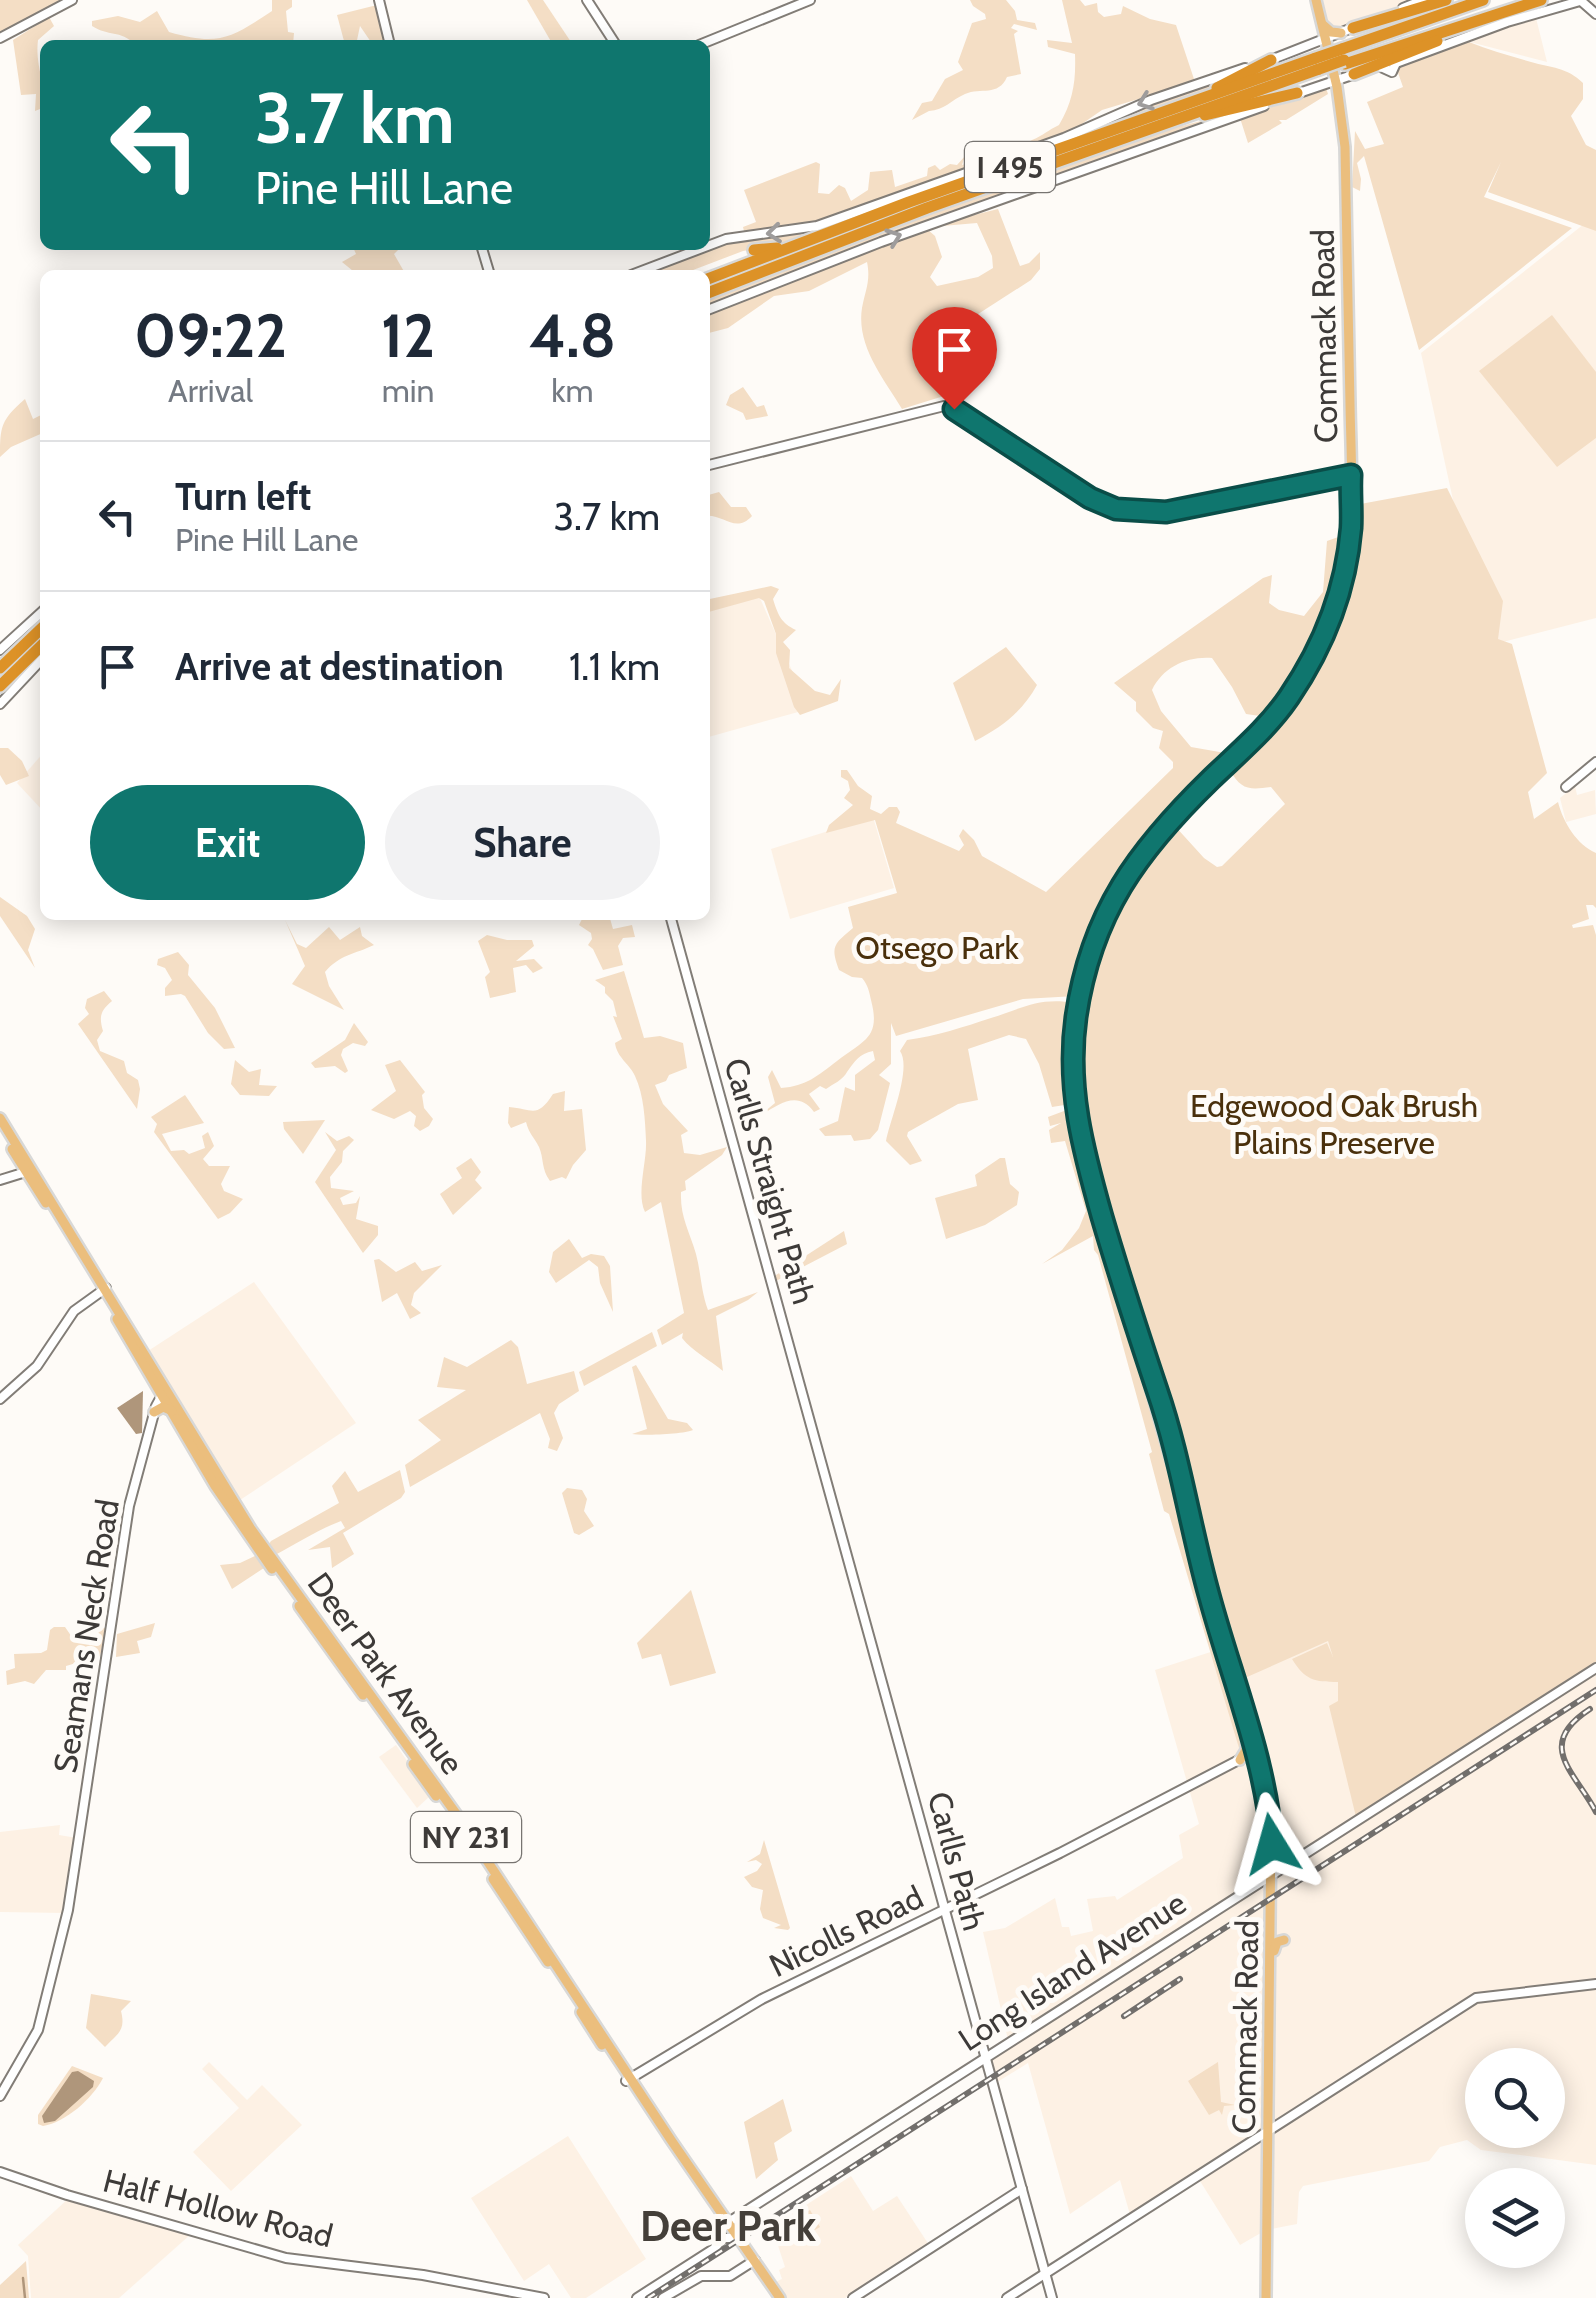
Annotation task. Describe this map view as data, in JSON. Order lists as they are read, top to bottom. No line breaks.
{"streets":{"highway":["I 495"],"main road":["Commack Road","Deer Park Avenue","NY 231"],"street":["Carlls Straight Path","Seamans Neck Road","Carlls Path","Nicolls Road","Long Island Avenue","Half Hollow Road"]},"crossings":[["Commack Road","Nicolls Road"],["Commack Road","Long Island Avenue"],["Carlls Straight Path","Carlls Path"],["Seamans Neck Road","Deer Park Avenue"],["Deer Park Avenue","Nicolls Road"],["Deer Park Avenue","Long Island Avenue"],["Carlls Path","Nicolls Road"],["Carlls Path","Long Island Avenue"]],"districts":["Deer Park"],"parks":["Otsego Park","Edgewood Oak Brush Plains Preserve"],"page":{"turn":["3.7 km","Pine Hill Lane"],"eta":["09:22","Arrival","12","min","4.8","km"],"list":[{"name":"Turn left","note":"Pine Hill Lane","value":"3.7 km"},{"name":"Arrive at destination","value":"1.1 km"}],"buttons":["Exit","Share"]}}
